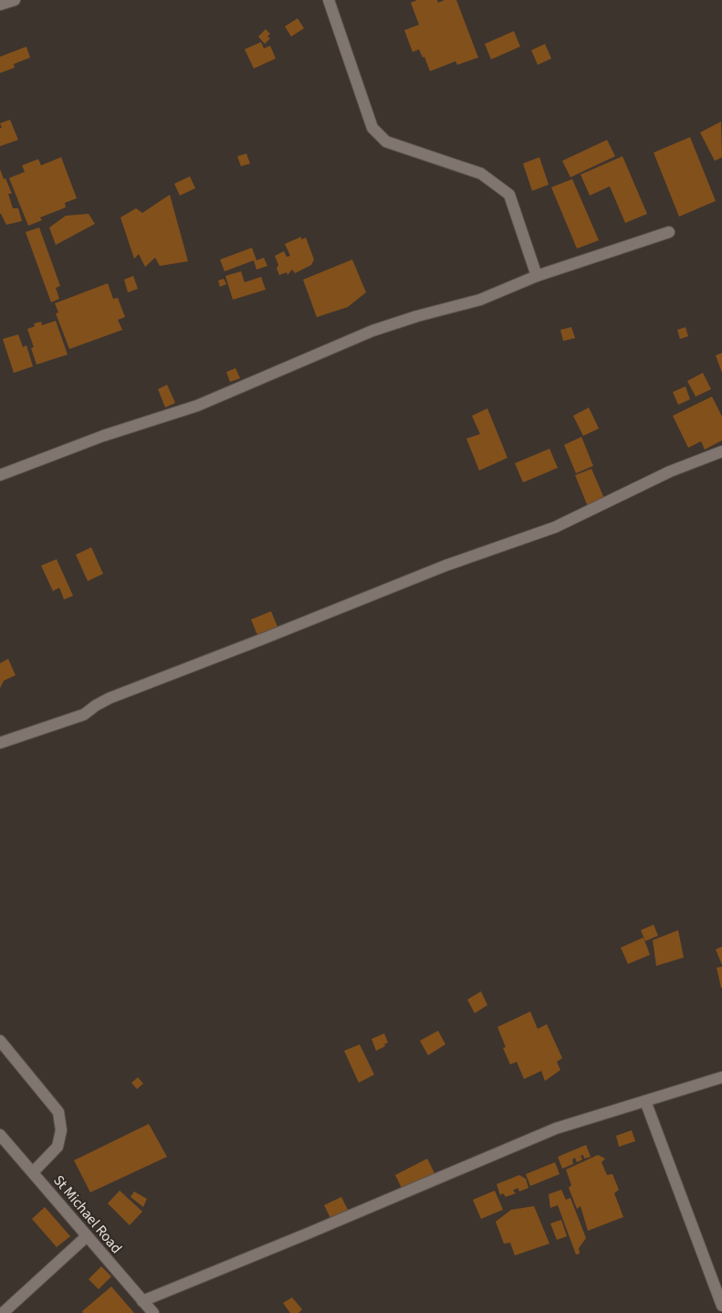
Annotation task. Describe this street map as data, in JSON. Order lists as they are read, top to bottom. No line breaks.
{"streets":{"street":["St Michael Road"]}}
